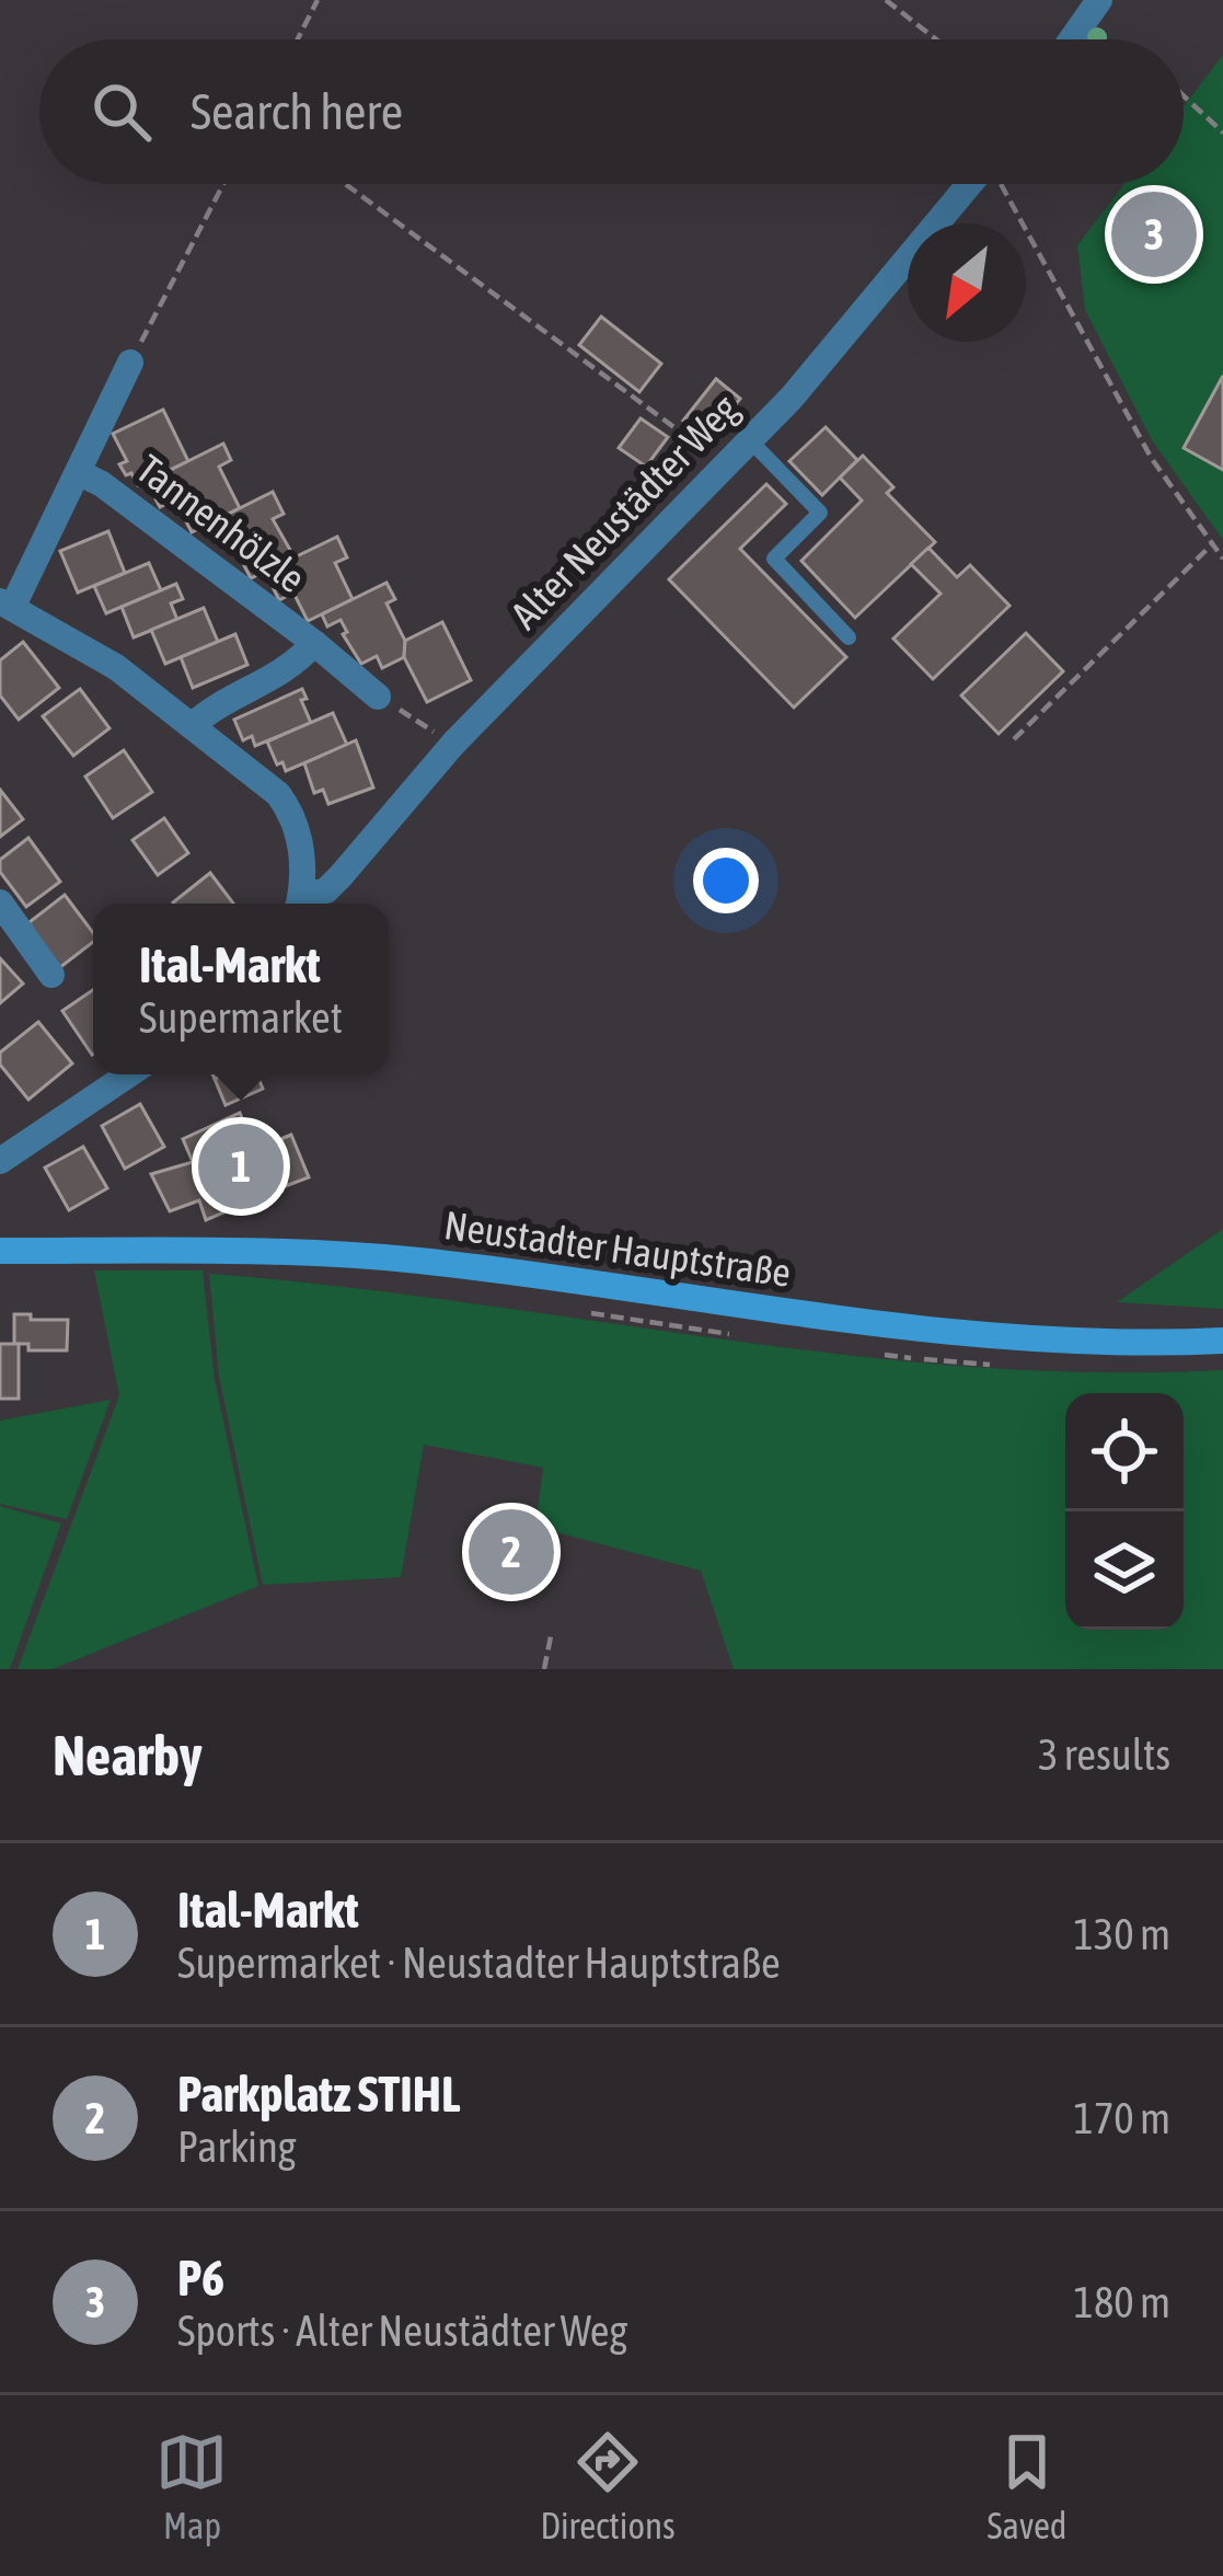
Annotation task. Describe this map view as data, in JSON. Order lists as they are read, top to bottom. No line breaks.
{"streets":{"street":["Alter Neustädter Weg","Tannenhölzle","Neustadter Hauptstraße"]},"north":"bottom left","page":{"search":"Search here","pins":["3","1","2"],"popup":["Ital-Markt","Supermarket"],"heading":["Nearby","3 results"],"list":[{"mark":"1","name":"Ital-Markt","note":"Supermarket · Neustadter Hauptstraße","value":"130 m"},{"mark":"2","name":"Parkplatz STIHL","note":"Parking","value":"170 m"},{"mark":"3","name":"P6","note":"Sports · Alter Neustädter Weg","value":"180 m"}],"nav":["Map","Directions","Saved"]}}
